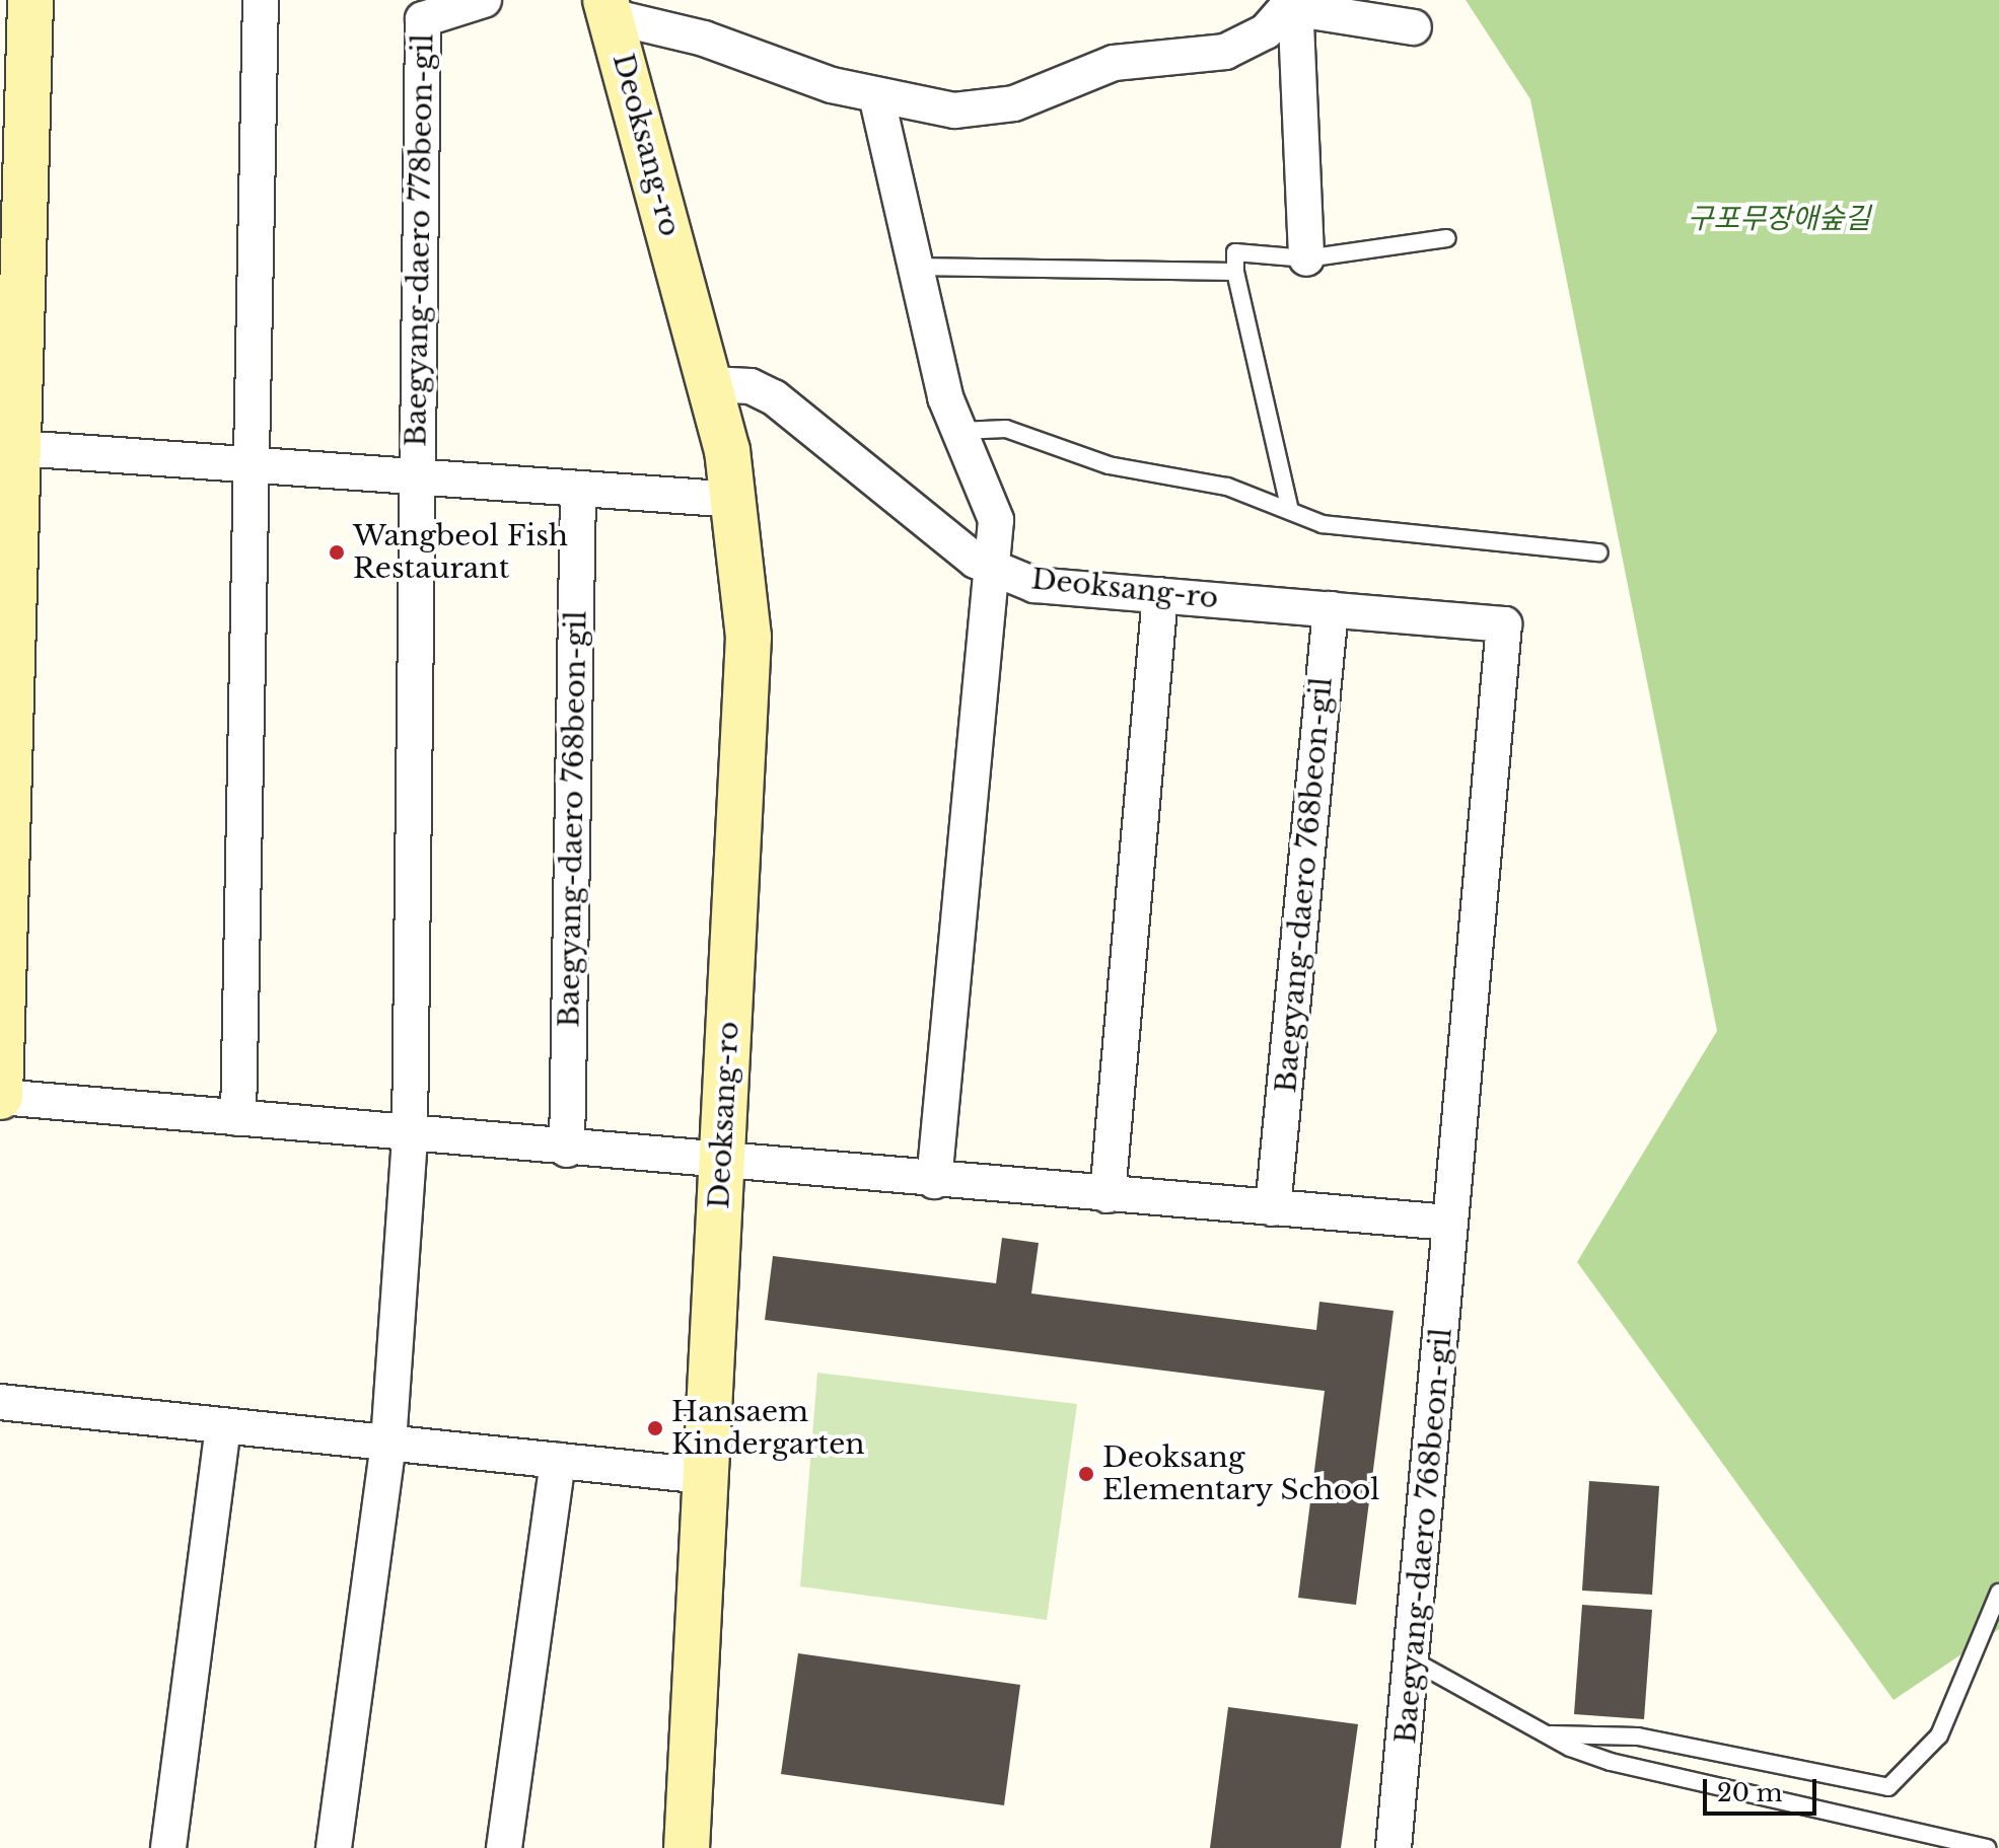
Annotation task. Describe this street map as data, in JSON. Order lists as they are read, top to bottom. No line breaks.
{"streets":{"main road":["Deoksang-ro"],"street":["Baegyang-daero 778beon-gil","Baegyang-daero 768beon-gil"]},"crossings":[["Deoksang-ro","Baegyang-daero 778beon-gil"],["Deoksang-ro","Baegyang-daero 768beon-gil"],["Baegyang-daero 778beon-gil","Baegyang-daero 768beon-gil"]],"parks":["구포무장애숲길"],"places":["Wangbeol Fish Restaurant","Hansaem Kindergarten","Deoksang Elementary School"],"scale_bar":"20 m"}
